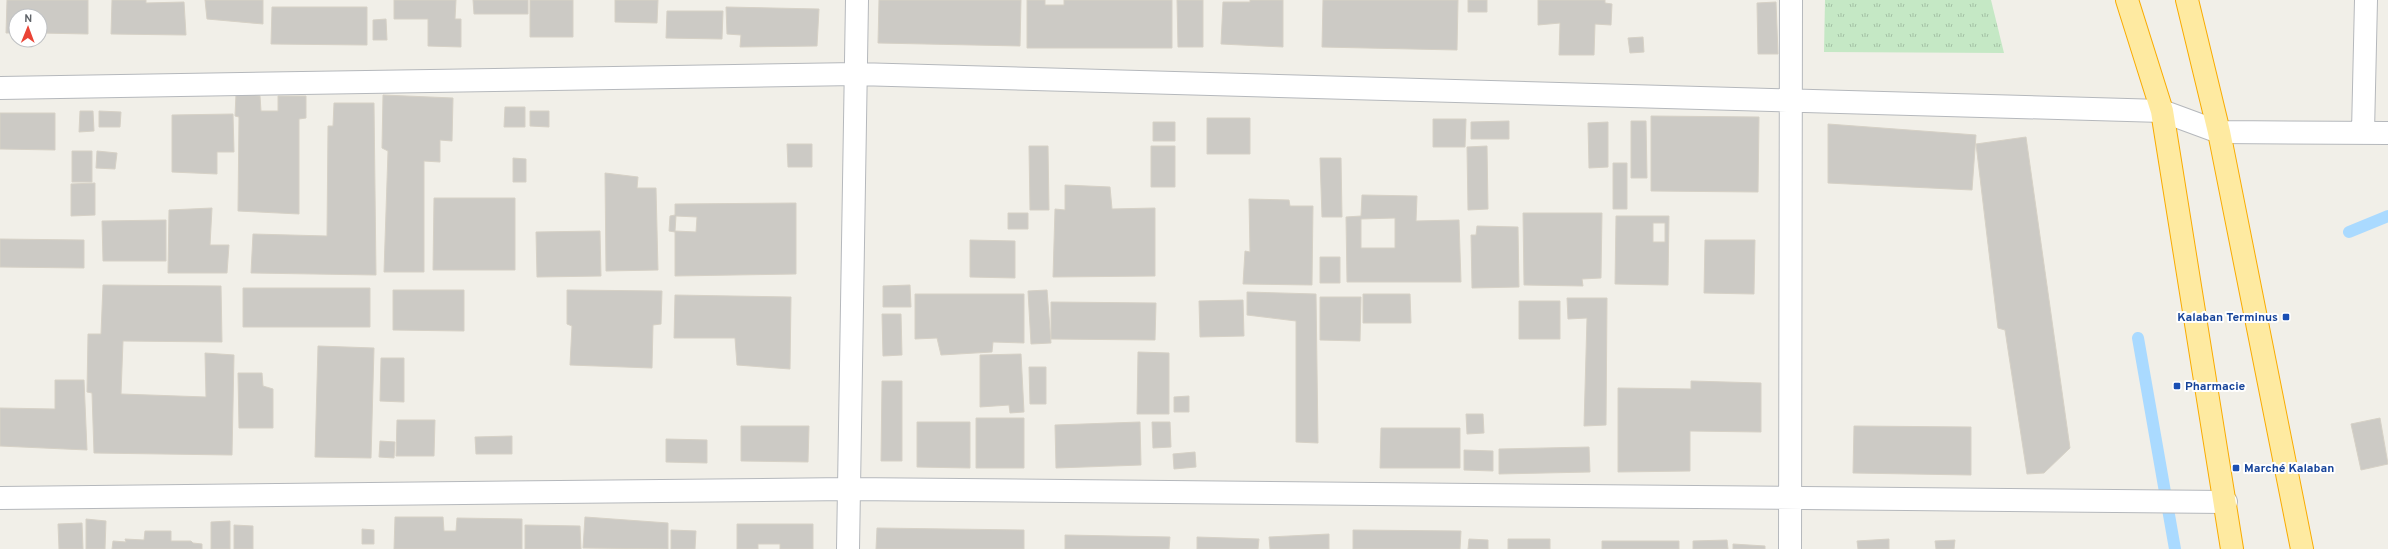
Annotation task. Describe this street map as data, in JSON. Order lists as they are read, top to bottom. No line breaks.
{"places":{"transit":["Kalaban Terminus","Pharmacie","Marché Kalaban"]},"north":"top"}
